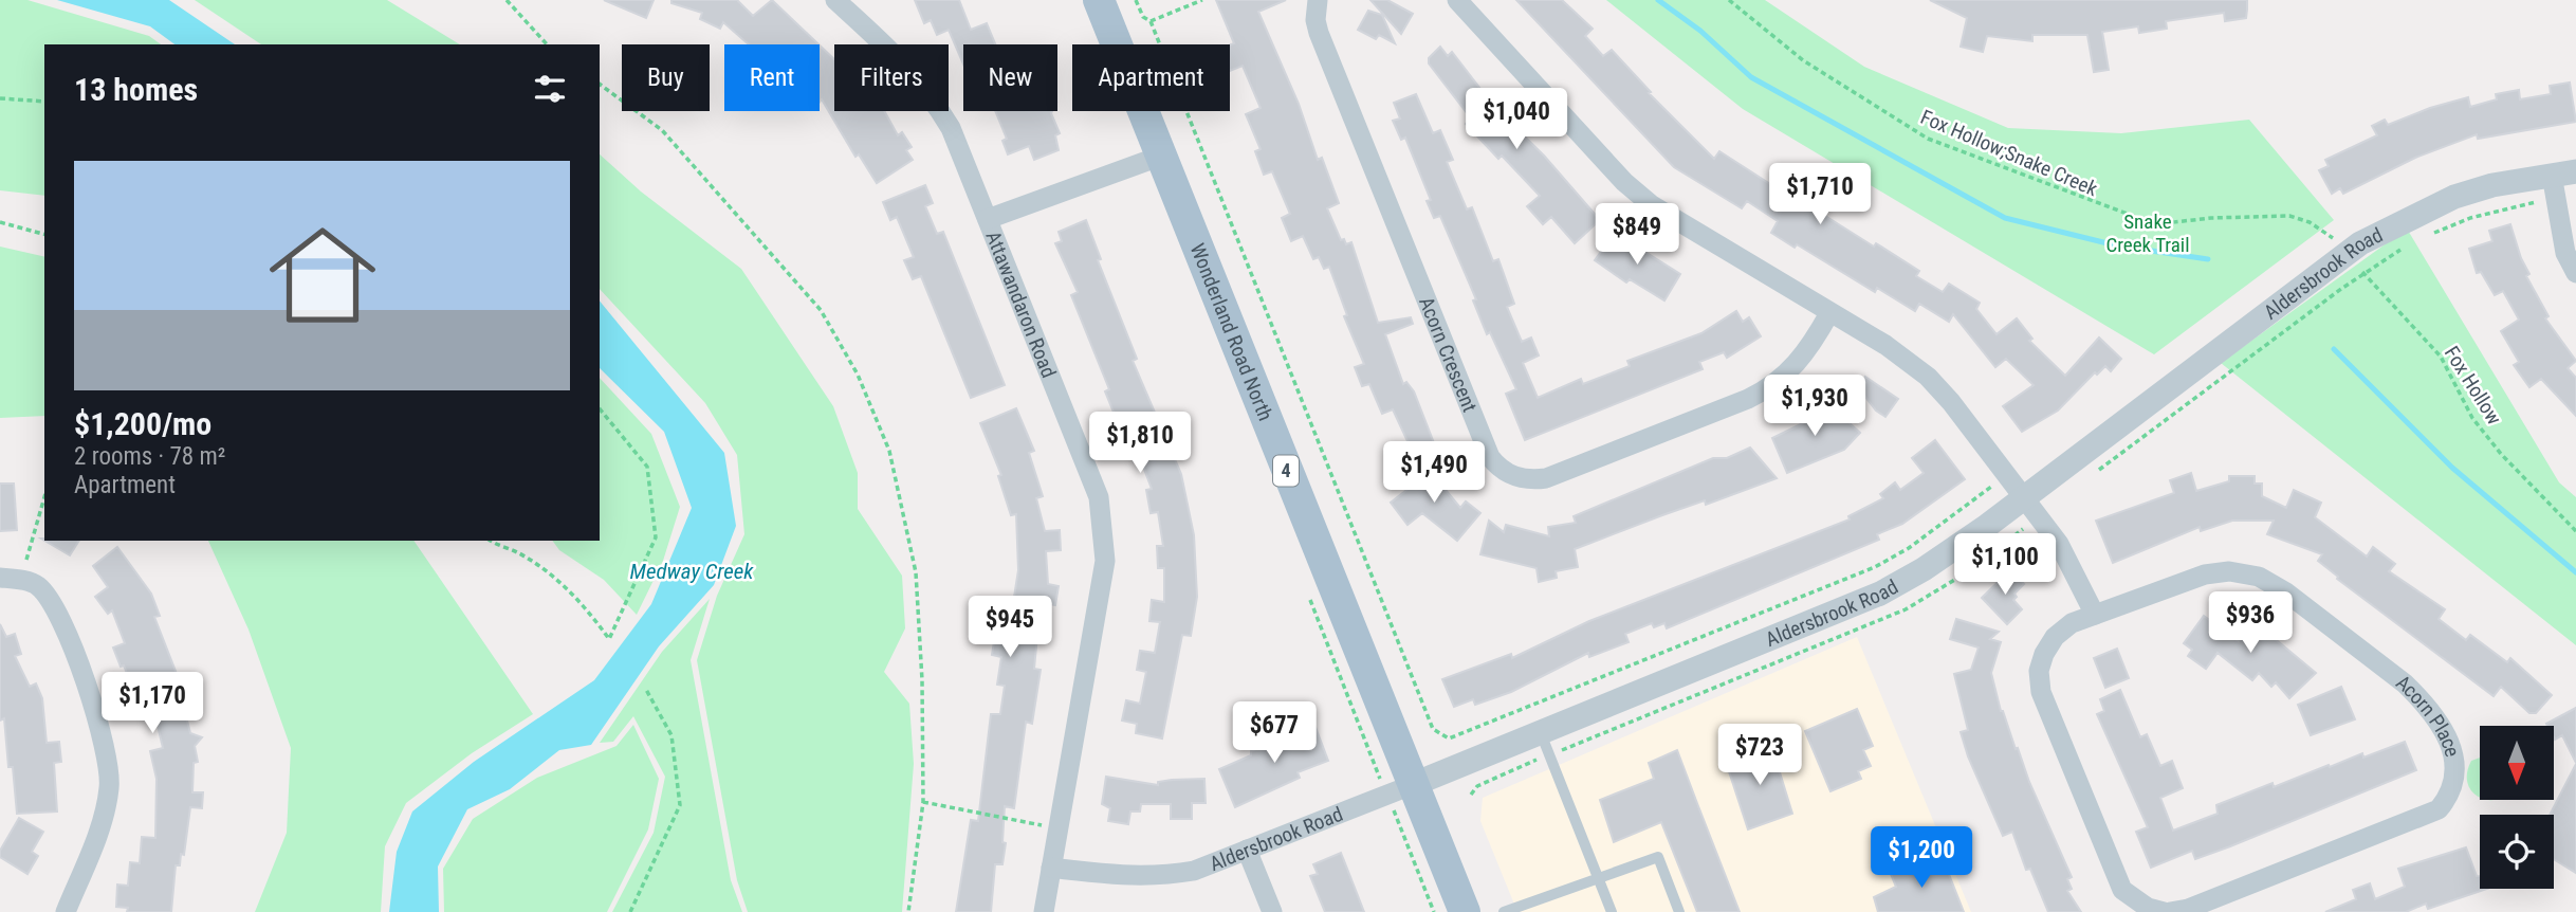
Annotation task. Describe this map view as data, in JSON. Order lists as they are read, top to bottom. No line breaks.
{"streets":{"main road":["Wonderland Road North","4"],"street":["Aldersbrook Road","Attawandaron Road","Acorn Crescent","Acorn Place"],"path":["Fox Hollow;Snake Creek","Fox Hollow"]},"crossings":[["Fox Hollow;Snake Creek","Aldersbrook Road"],["Fox Hollow;Snake Creek","Fox Hollow"],["Aldersbrook Road","Attawandaron Road"],["Aldersbrook Road","Wonderland Road North"],["Aldersbrook Road","Fox Hollow"]],"water":["Medway Creek"],"parks":["Snake Creek Trail"],"north":"bottom","page":{"chip":["Buy","Rent","Filters","New","Apartment"],"heading":"13 homes","price":["$1,040","$1,710","$849","$1,930","$1,810","$1,490","$1,100","$936","$945","$1,170","$677","$723","$1,200"],"list":[{"name":"$1,200/mo","note":"2 rooms · 78 m² · Apartment"}]}}
